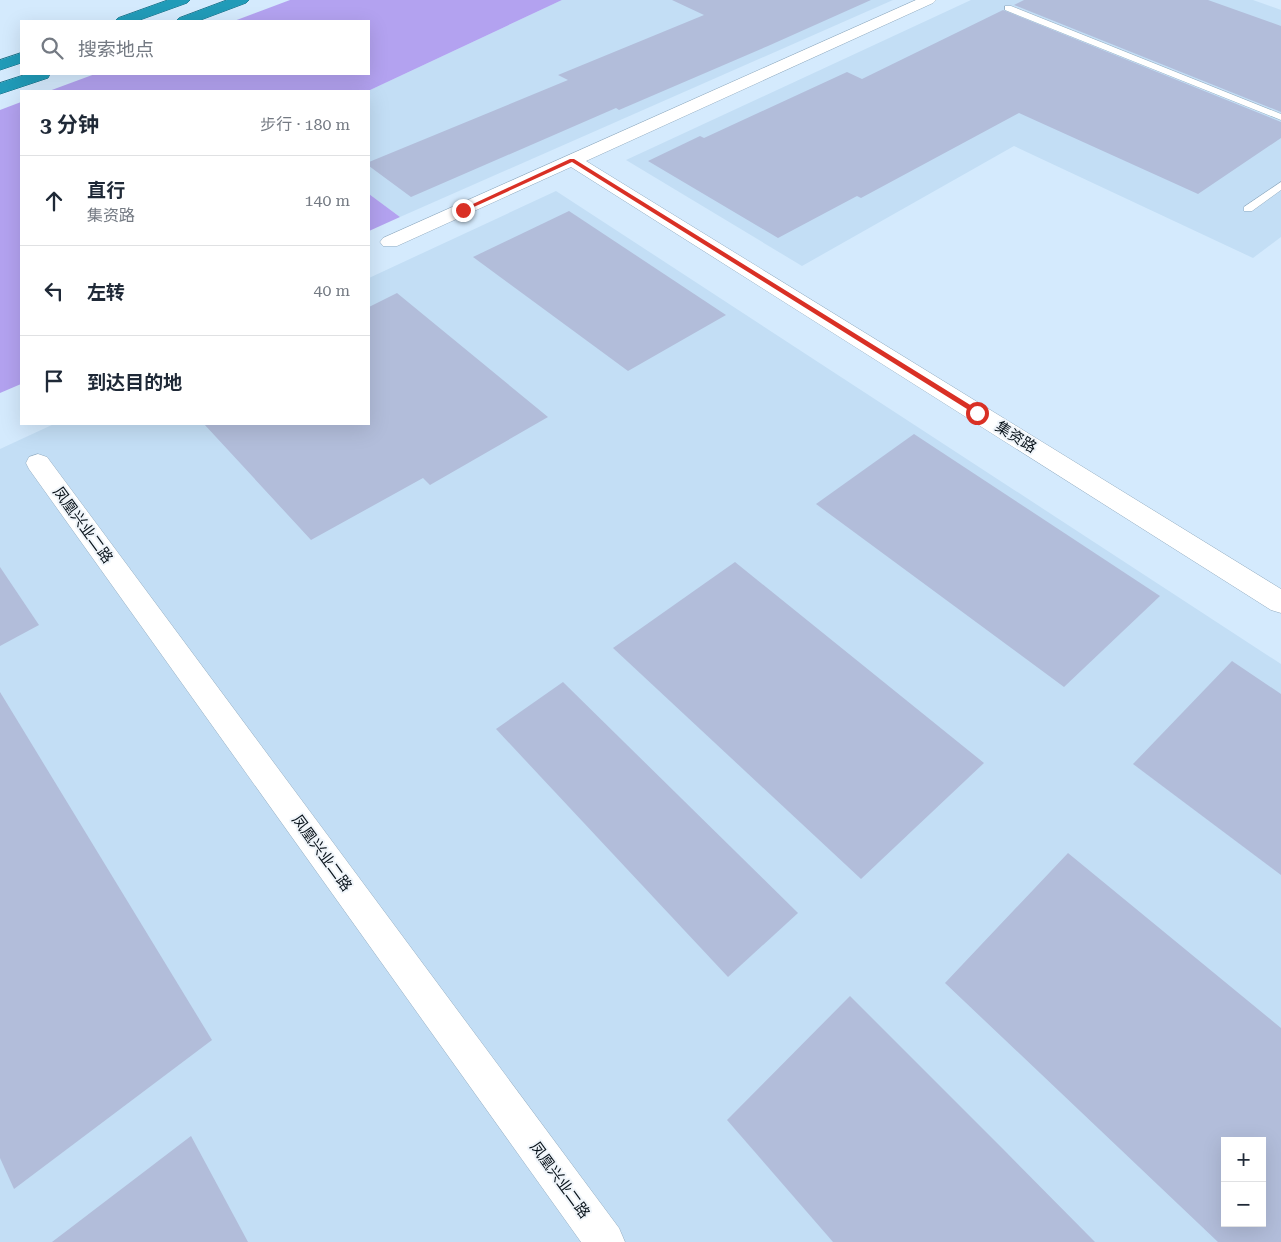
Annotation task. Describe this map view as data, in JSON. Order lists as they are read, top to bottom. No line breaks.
{"streets":{"street":["集资路","凤凰兴业二路"]},"page":{"search":"搜索地点","heading":["3 分钟","步行 · 180 m"],"list":[["直行","集资路","140 m"],["左转","40 m"],"到达目的地"],"map_buttons":["+","−"]}}
